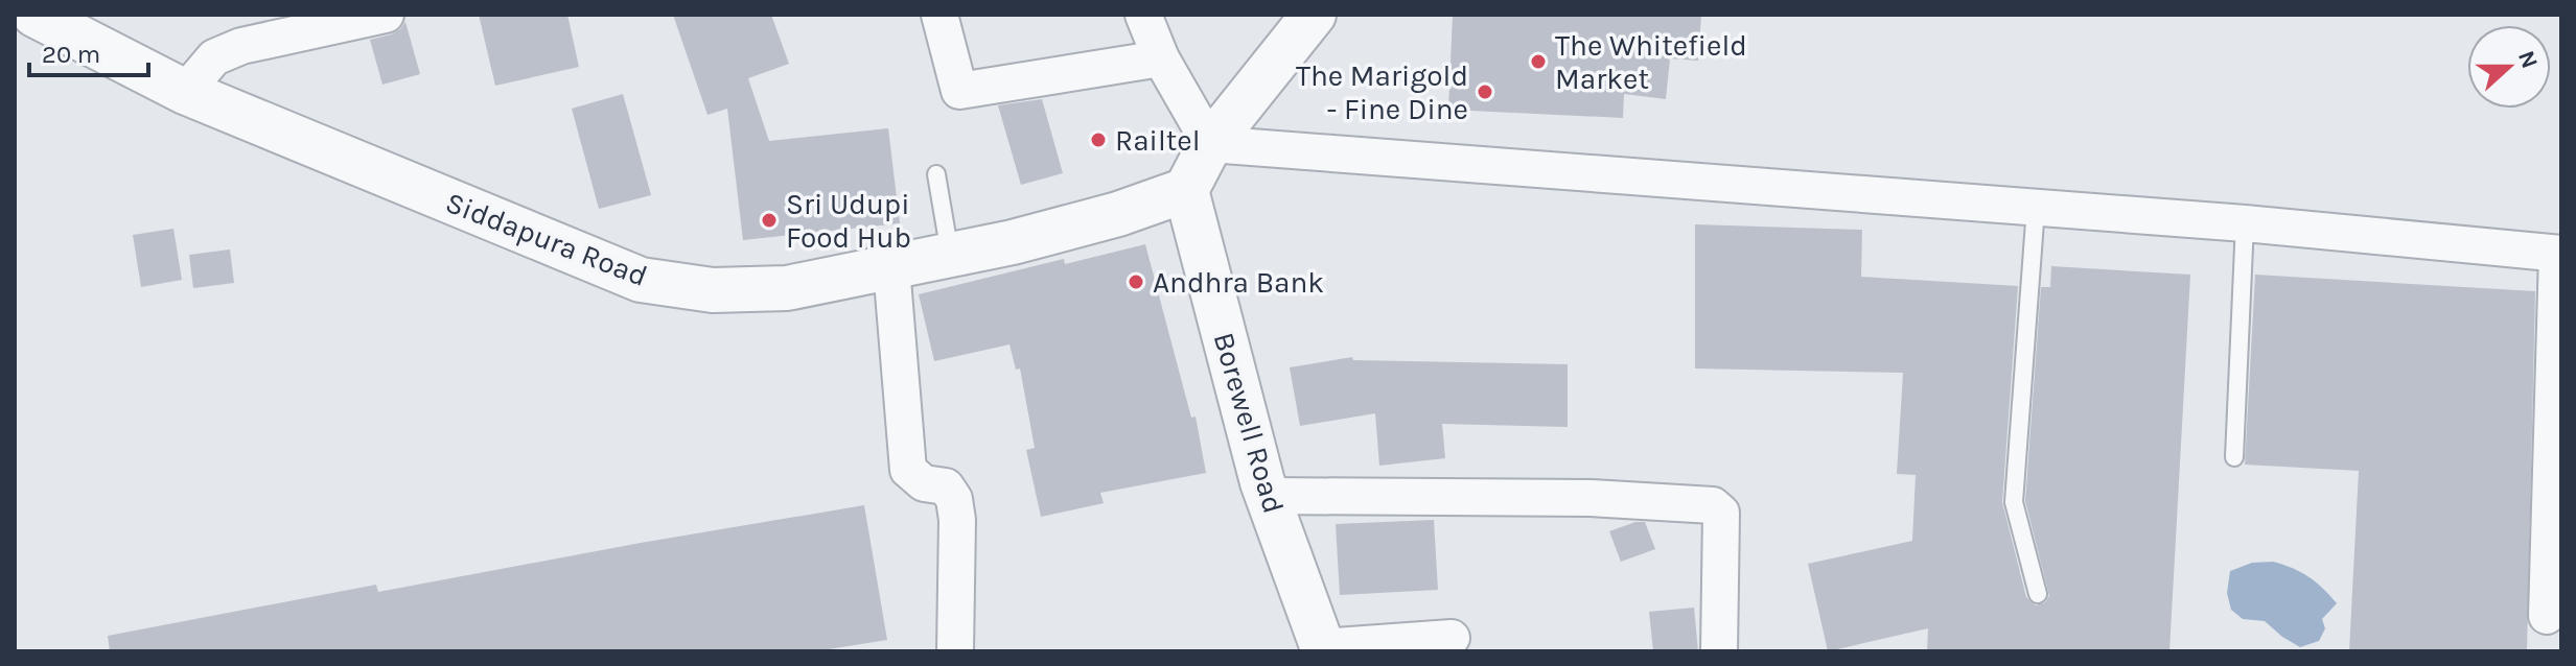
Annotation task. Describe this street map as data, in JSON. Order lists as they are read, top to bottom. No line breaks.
{"streets":{"street":["Siddapura Road","Borewell Road"]},"crossings":[["Siddapura Road","Borewell Road"]],"places":["The Whitefield Market","The Marigold - Fine Dine","Railtel","Sri Udupi Food Hub","Andhra Bank"],"scale_bar":"20 m","north":"right"}
